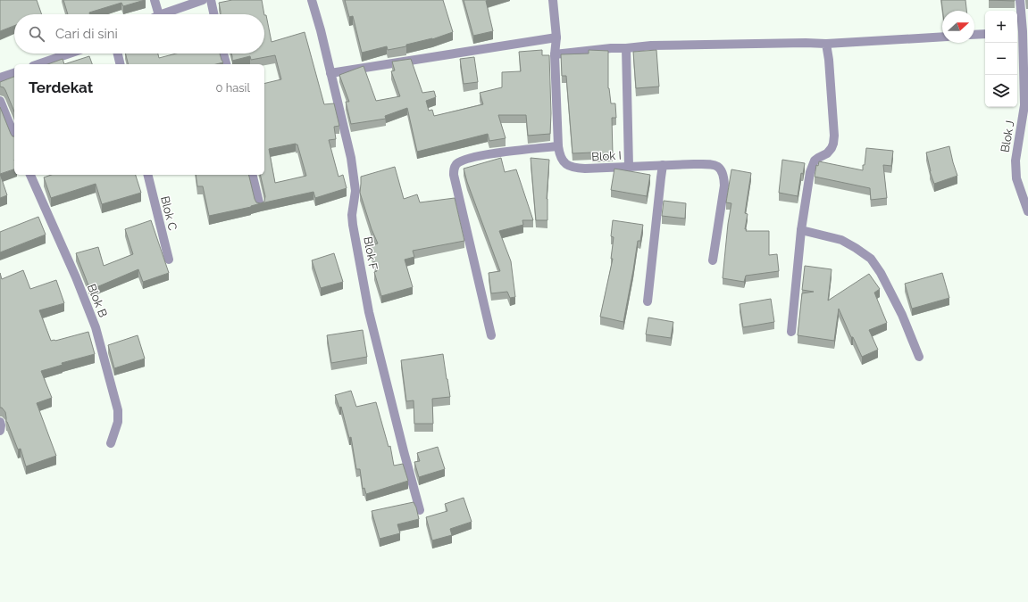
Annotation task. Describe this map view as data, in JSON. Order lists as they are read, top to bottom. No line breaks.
{"streets":{"street":["Blok J","Blok I","Blok C","Blok F","Blok B"]},"north":"right","page":{"map_buttons":["+","−"],"search":"Cari di sini","heading":["Terdekat","0 hasil"]}}
